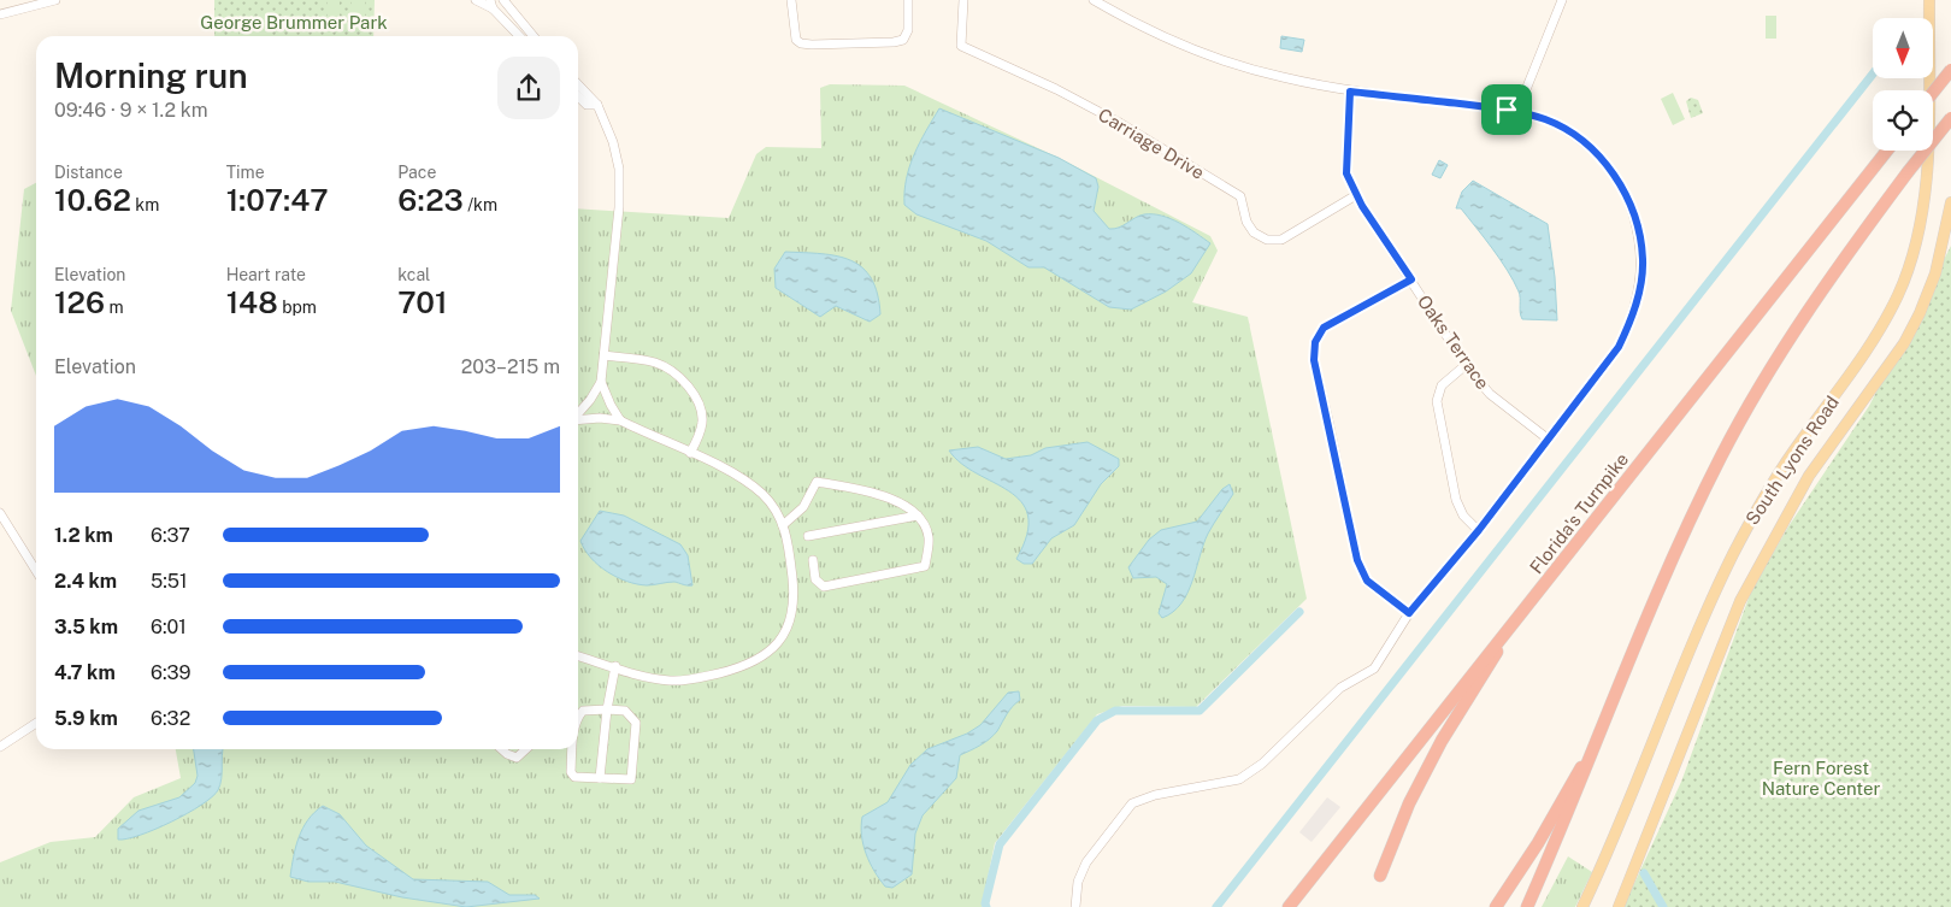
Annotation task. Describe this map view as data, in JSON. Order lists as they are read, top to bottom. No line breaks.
{"streets":{"highway":["Florida's Turnpike"],"main road":["South Lyons Road"],"street":["Carriage Drive","Oaks Terrace"]},"crossings":[["Carriage Drive","Oaks Terrace"]],"parks":["George Brummer Park","Fern Forest Nature Center"],"north":"bottom","page":{"heading":["Morning run","09:46 · 9 × 1.2 km"],"stats":[["Distance","10.62 km"],["Time","1:07:47"],["Pace","6:23 /km"],["Elevation","126 m"],["Heart rate","148 bpm"],["kcal","701"]],"chart":["Elevation","203–215 m"],"list":[{"name":"1.2 km","note":"6:37"},{"name":"2.4 km","note":"5:51"},{"name":"3.5 km","note":"6:01"},{"name":"4.7 km","note":"6:39"},{"name":"5.9 km","note":"6:32"}]}}
